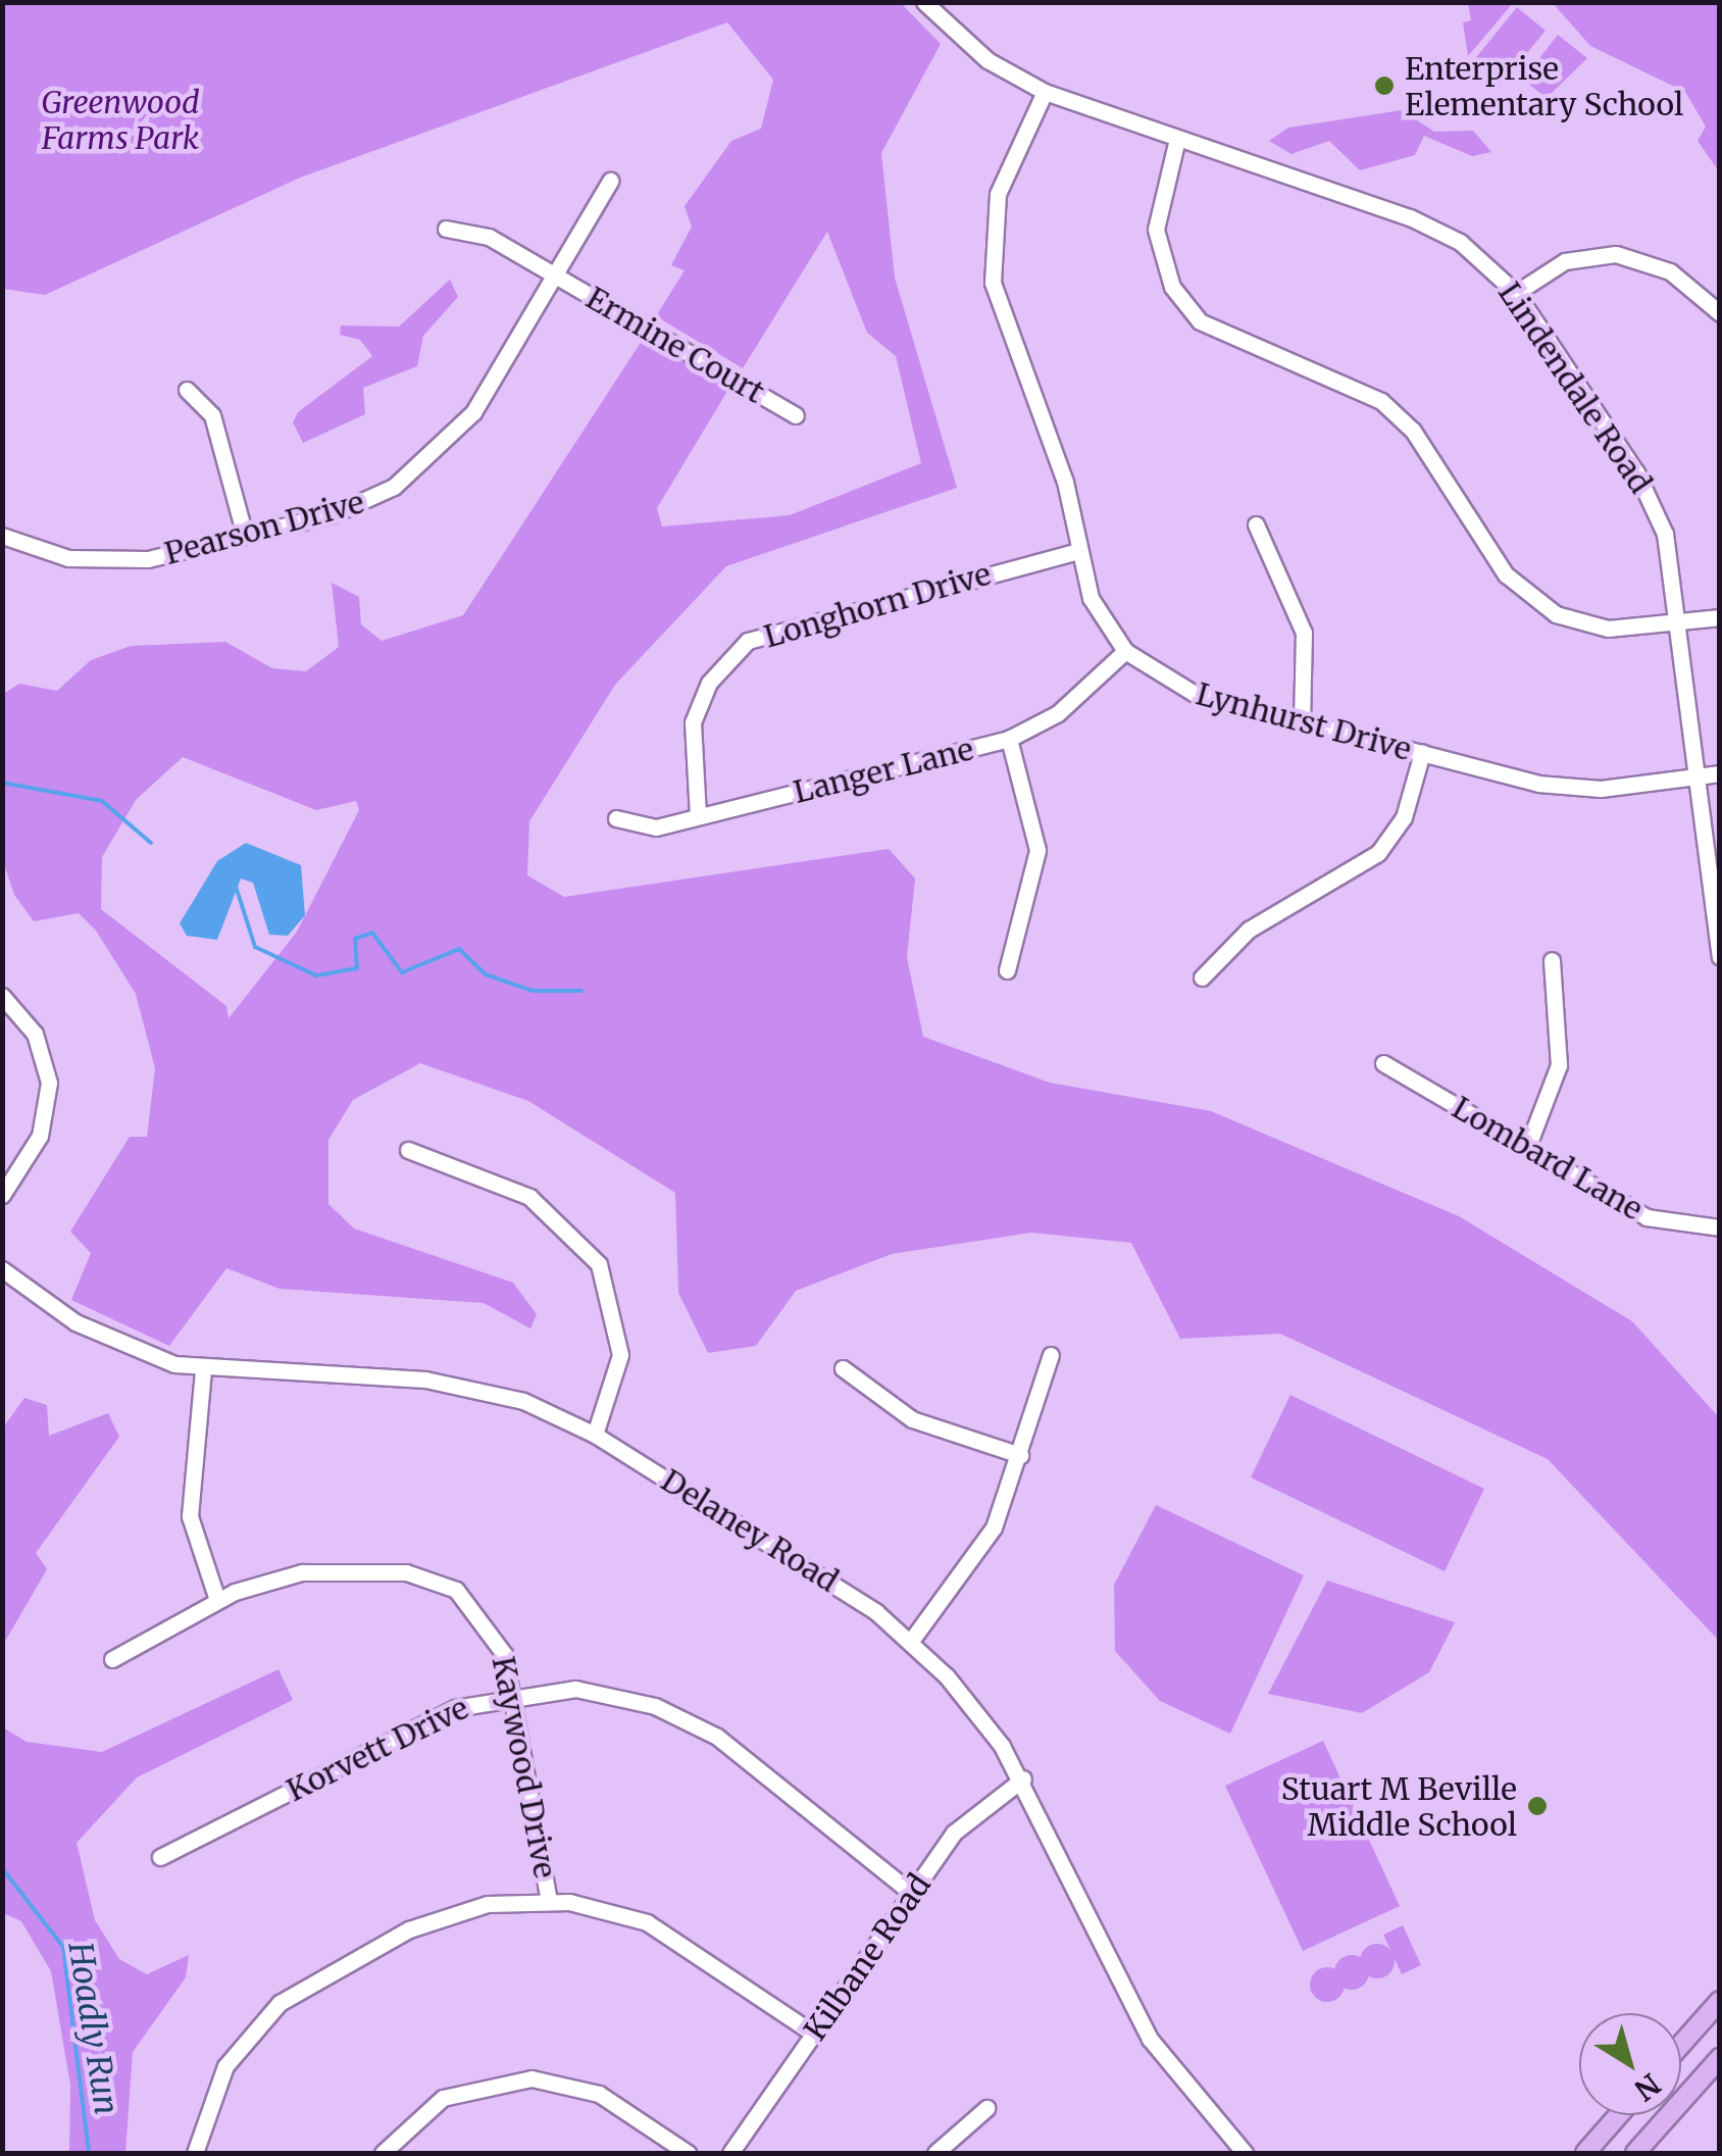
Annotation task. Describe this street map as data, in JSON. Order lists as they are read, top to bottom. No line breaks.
{"streets":{"street":["Ermine Court","Lindendale Road","Pearson Drive","Longhorn Drive","Lynhurst Drive","Langer Lane","Lombard Lane","Delaney Road","Korvett Drive","Kaywood Drive","Kilbane Road"]},"crossings":[["Ermine Court","Pearson Drive"],["Lindendale Road","Lynhurst Drive"],["Longhorn Drive","Lynhurst Drive"],["Longhorn Drive","Langer Lane"],["Lynhurst Drive","Langer Lane"],["Delaney Road","Kilbane Road"],["Korvett Drive","Kaywood Drive"],["Korvett Drive","Kilbane Road"]],"water":["Hoadly Run"],"parks":["Greenwood Farms Park"],"places":["Enterprise Elementary School","Stuart M Beville Middle School"],"north":"bottom right"}
